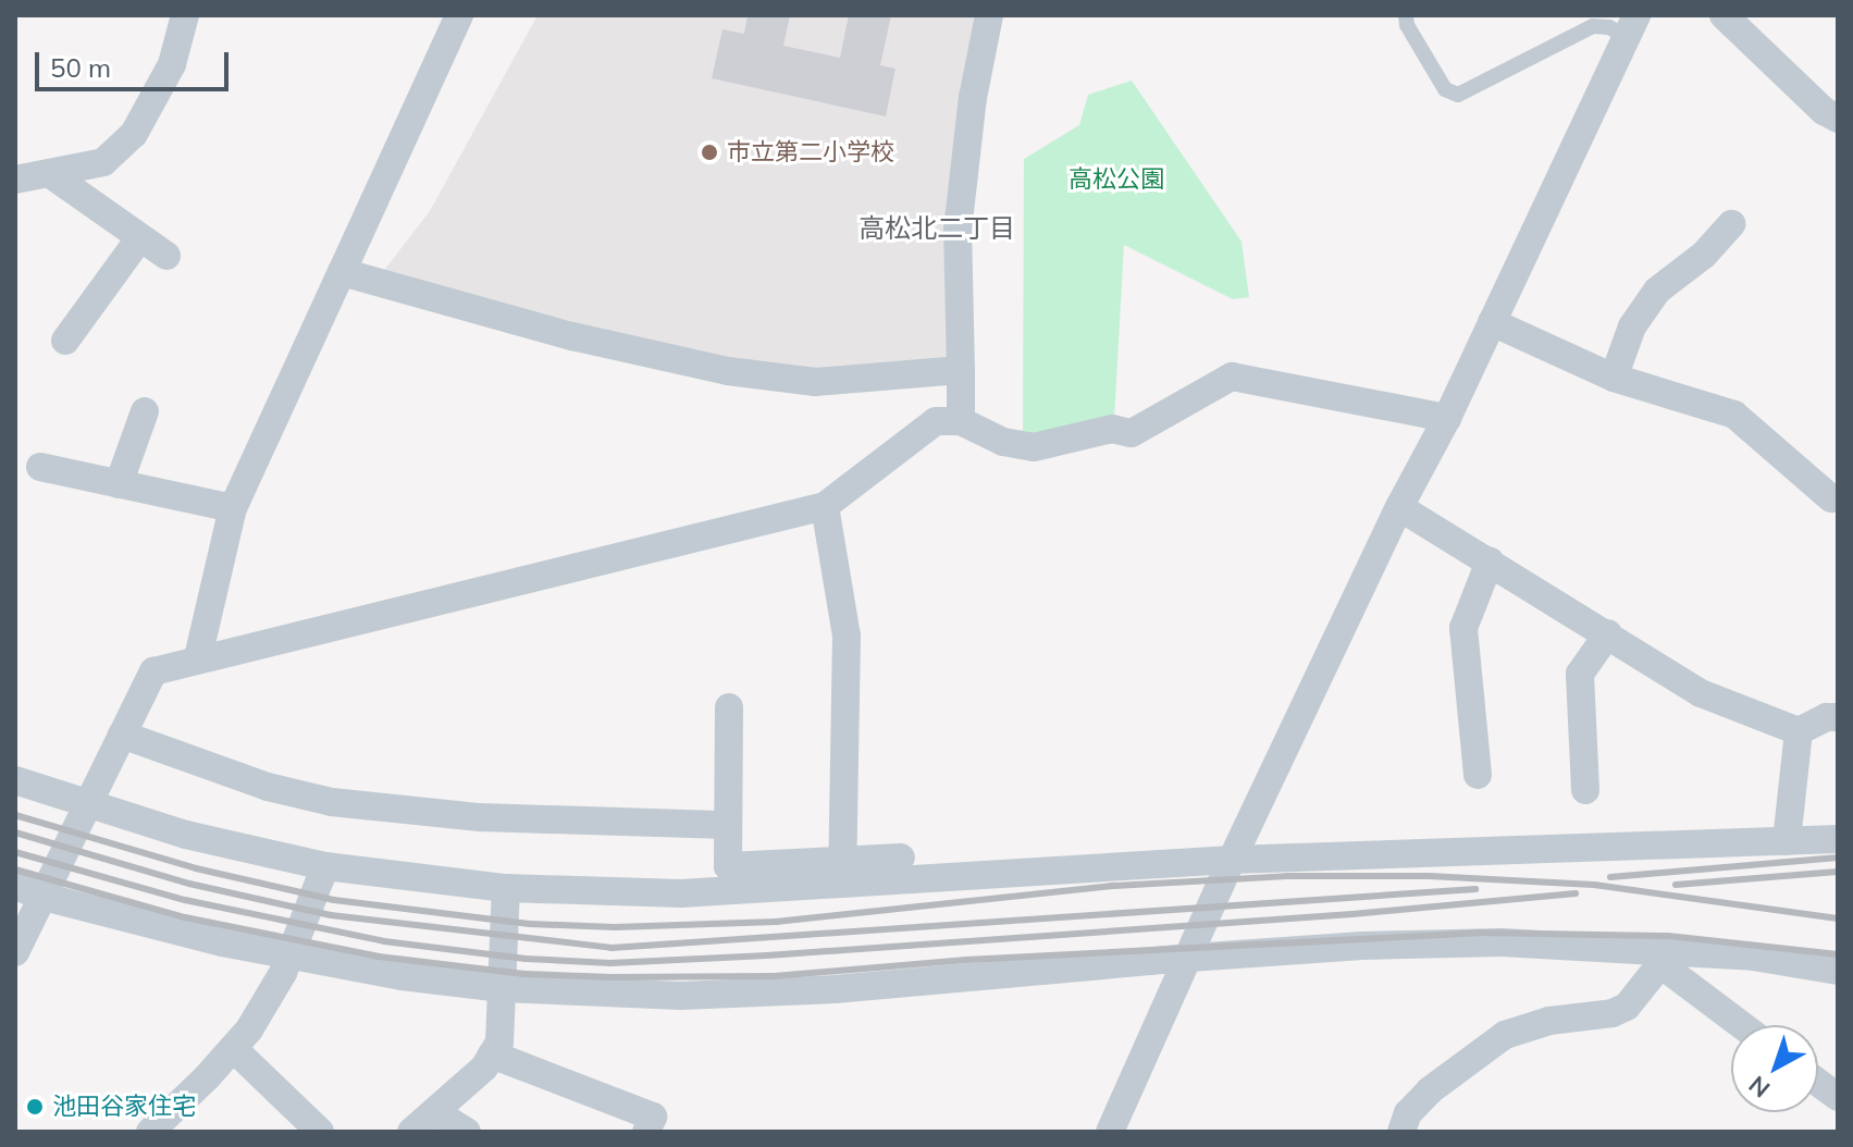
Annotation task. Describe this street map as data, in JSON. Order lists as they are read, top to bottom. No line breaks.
{"districts":["高松北二丁目"],"parks":["高松公園"],"places":["市立第二小学校","池田谷家住宅"],"scale_bar":"50 m","north":"bottom left"}
